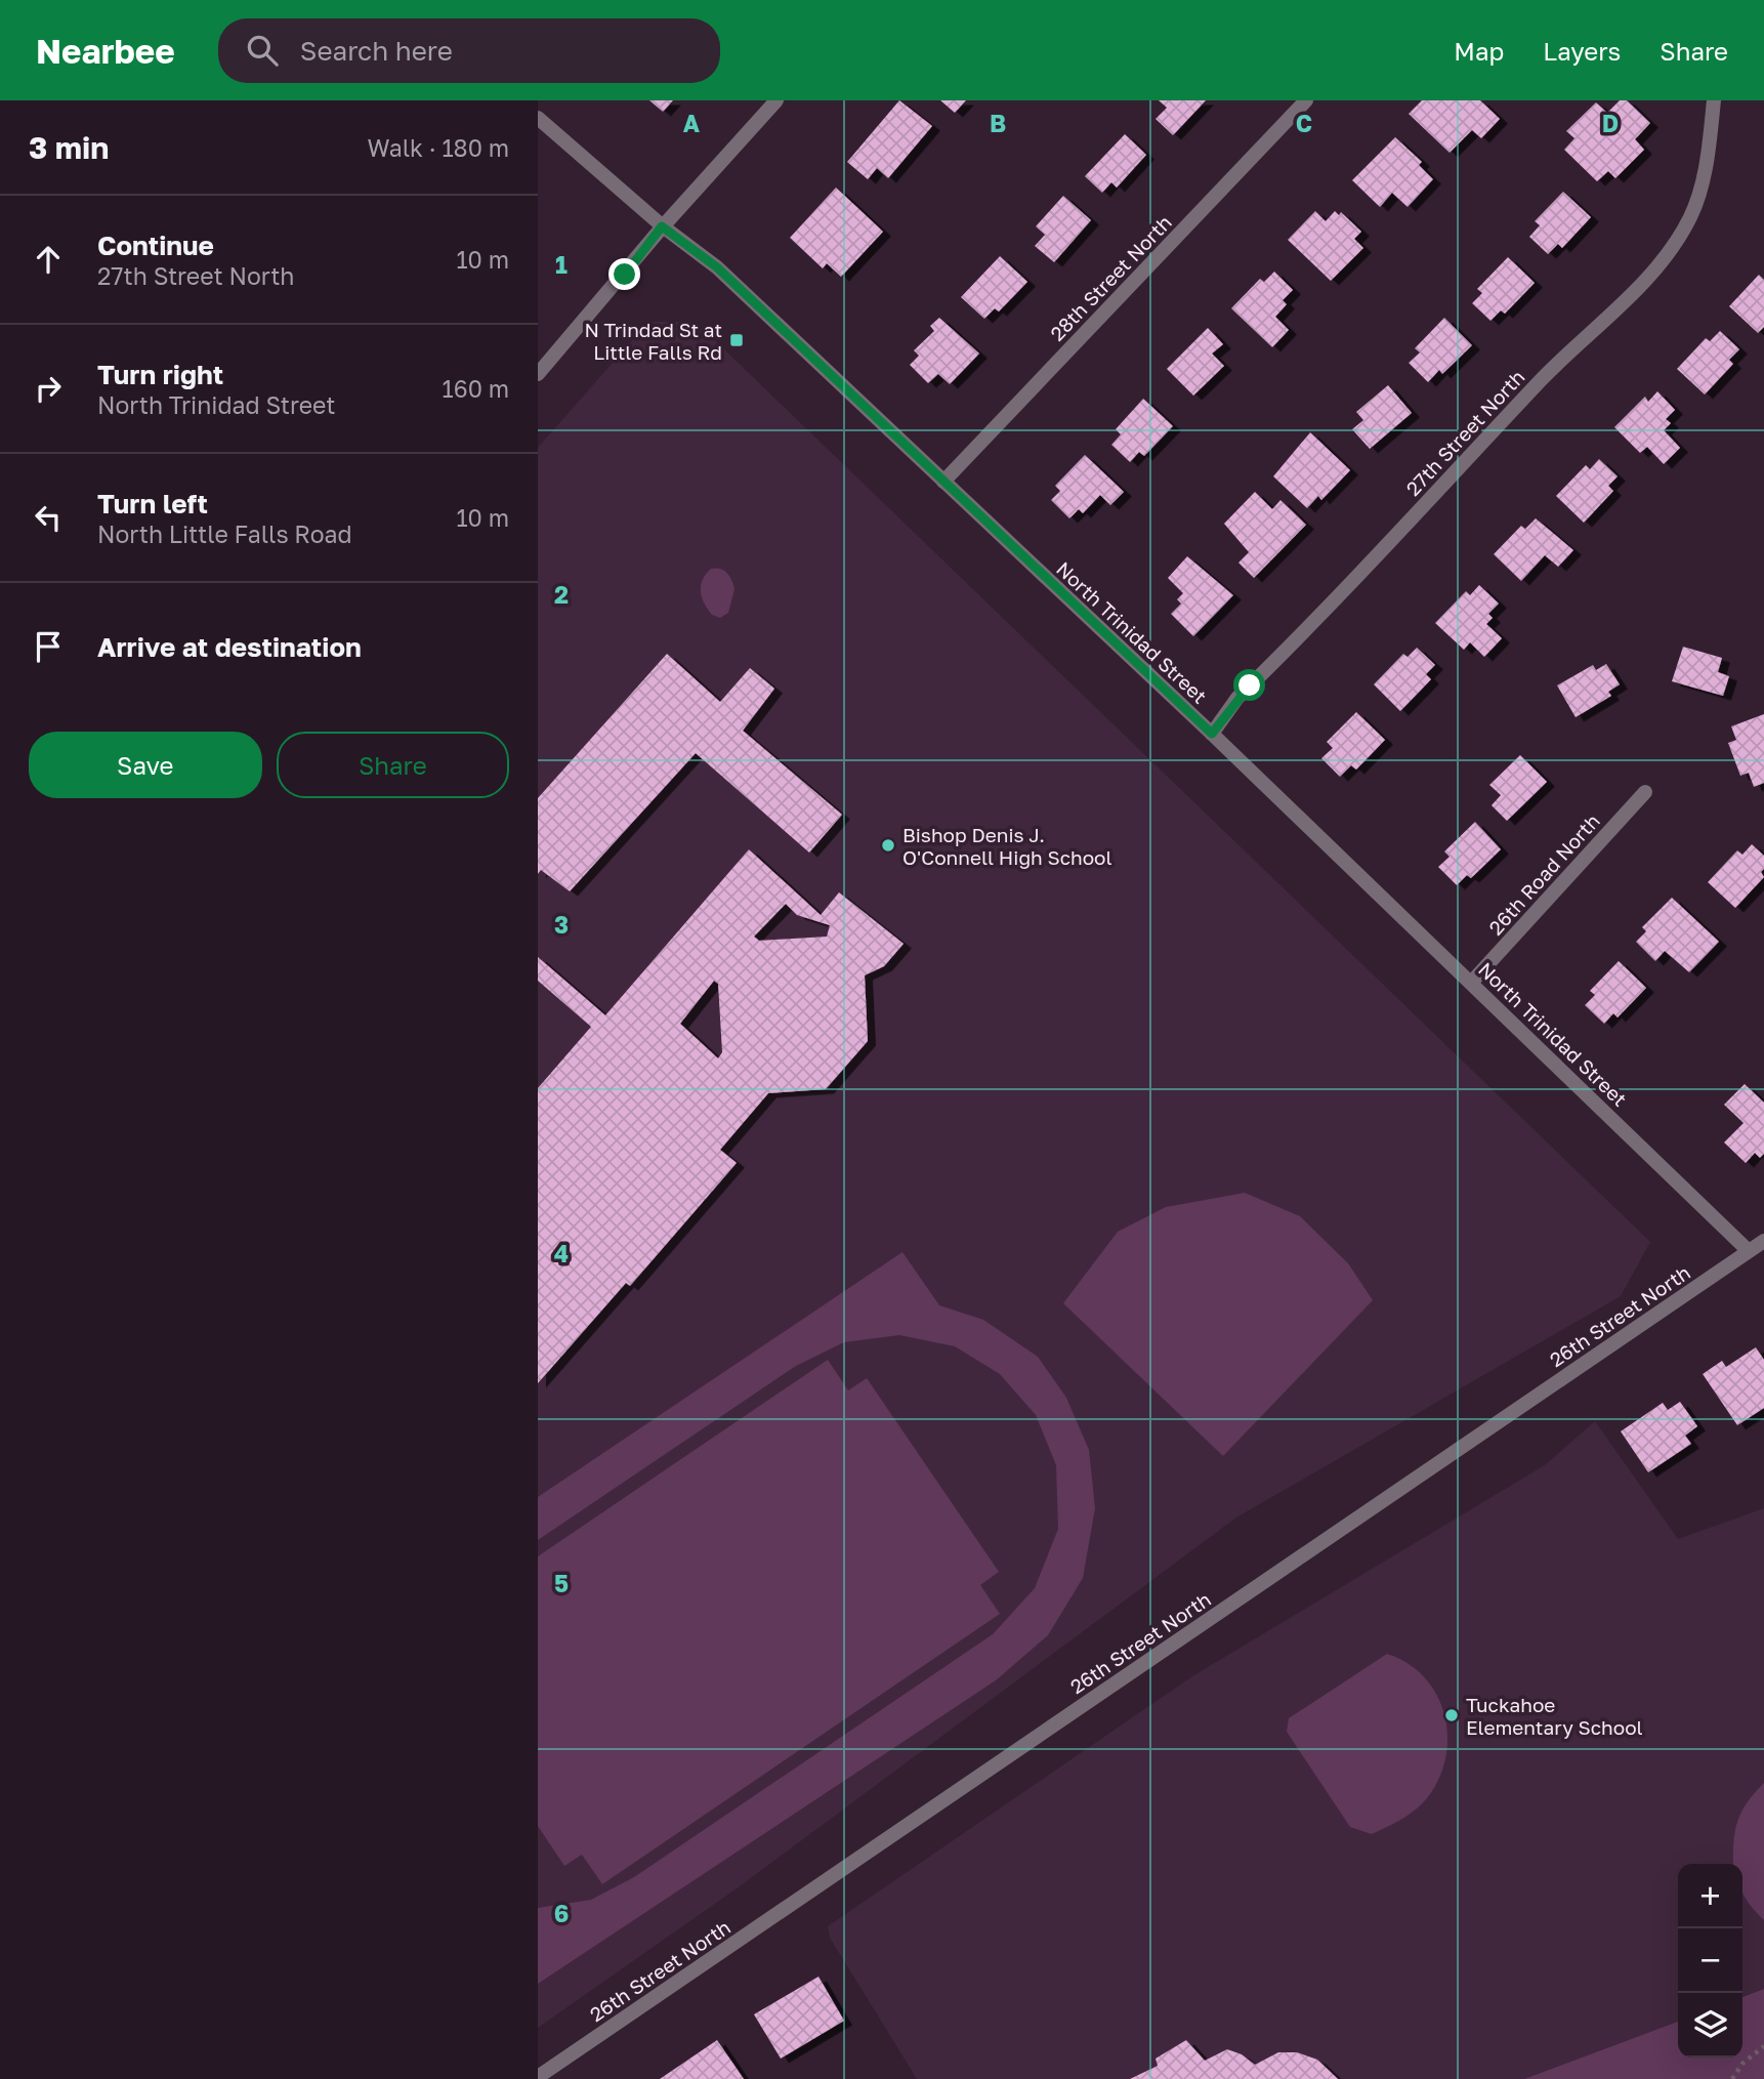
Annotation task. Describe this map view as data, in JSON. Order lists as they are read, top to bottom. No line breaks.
{"streets":{"street":["28th Street North","27th Street North","North Trinidad Street","26th Road North","26th Street North"]},"crossings":[["28th Street North","North Trinidad Street"],["27th Street North","North Trinidad Street"],["North Trinidad Street","26th Road North"],["North Trinidad Street","26th Street North"]],"places":{"transit":["N Trindad St at Little Falls Rd"],"other":["Bishop Denis J. O'Connell High School","Tuckahoe Elementary School"]},"page":{"header":"Nearbee","search":"Search here","nav":["Map","Layers","Share"],"heading":["3 min","Walk · 180 m"],"list":[["Continue","27th Street North","10 m"],["Turn right","North Trinidad Street","160 m"],["Turn left","North Little Falls Road","10 m"],"Arrive at destination"],"buttons":["Save","Share"],"map_buttons":["+","−"]},"grid":{"columns":["A","B","C","D"],"rows":["1","2","3","4","5","6"]}}
